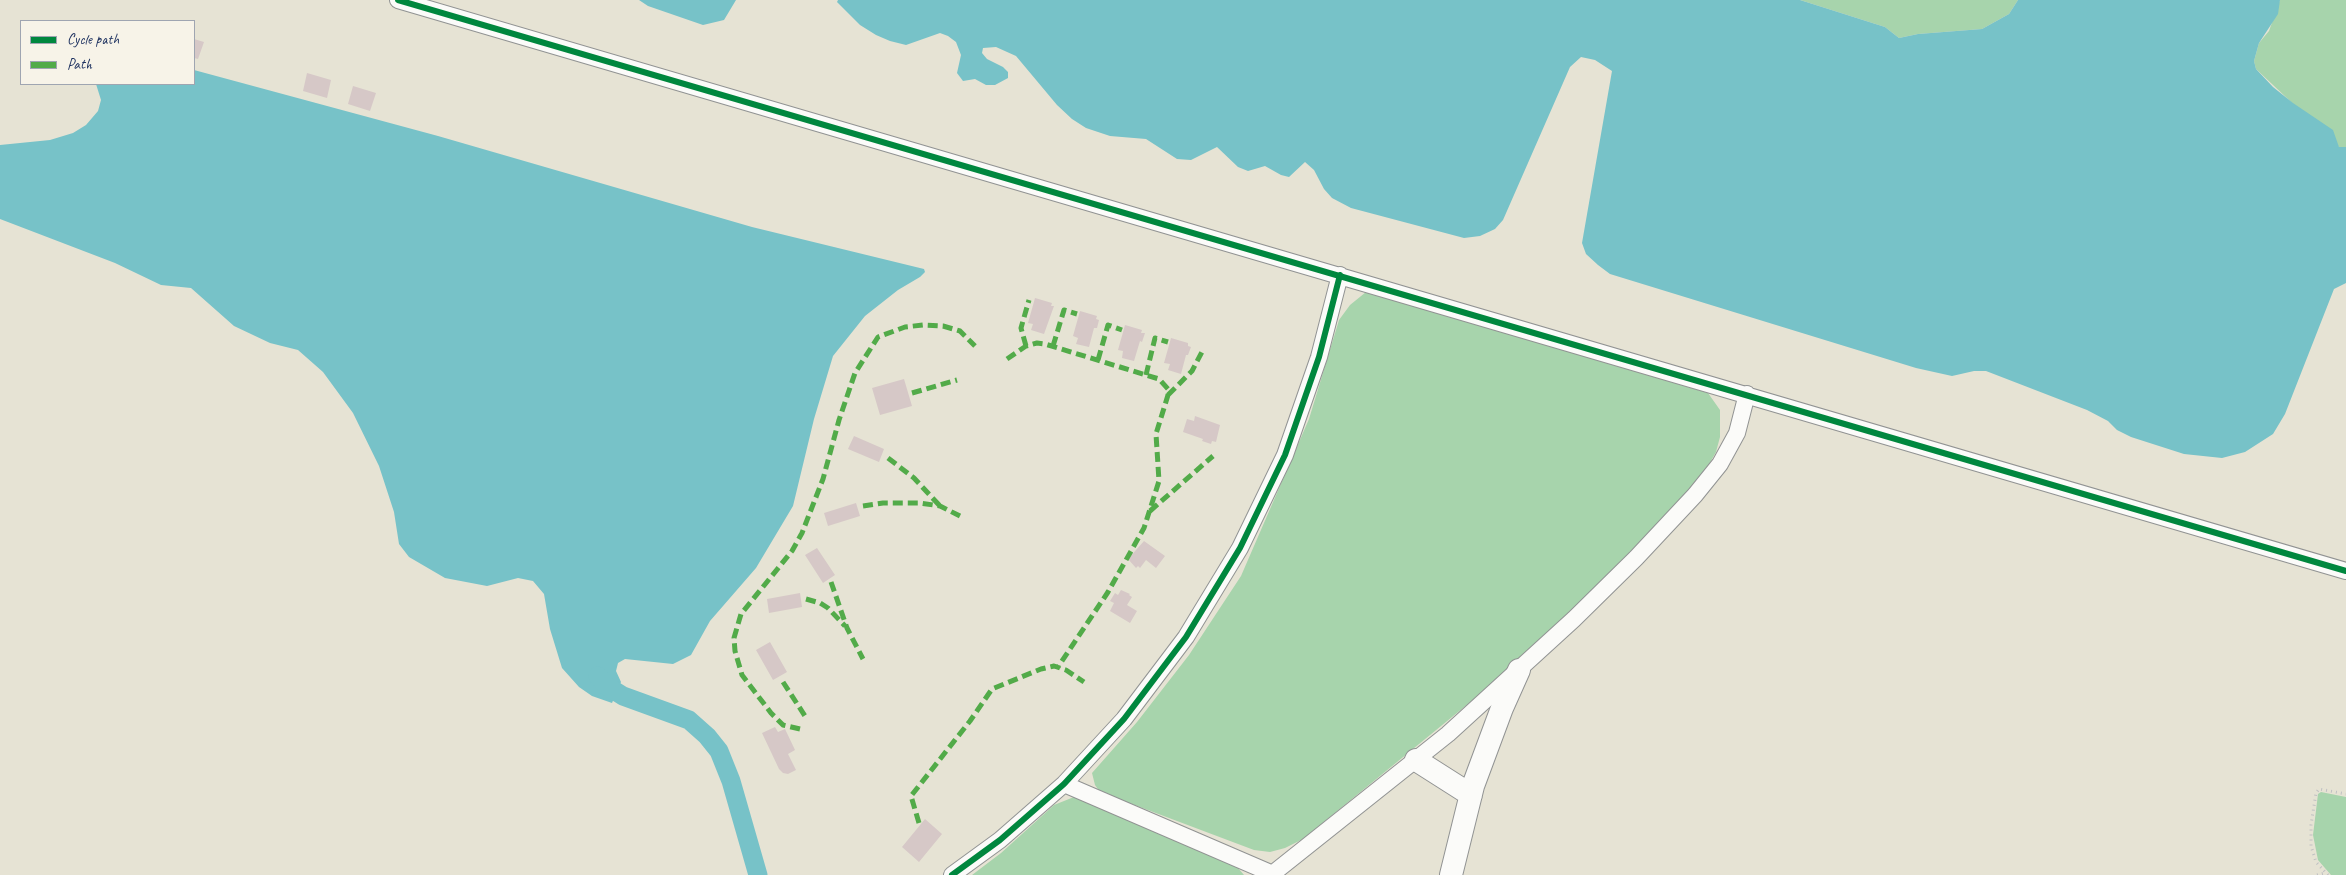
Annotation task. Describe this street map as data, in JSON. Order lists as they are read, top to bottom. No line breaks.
{"legend":["Cycle path","Path"]}
